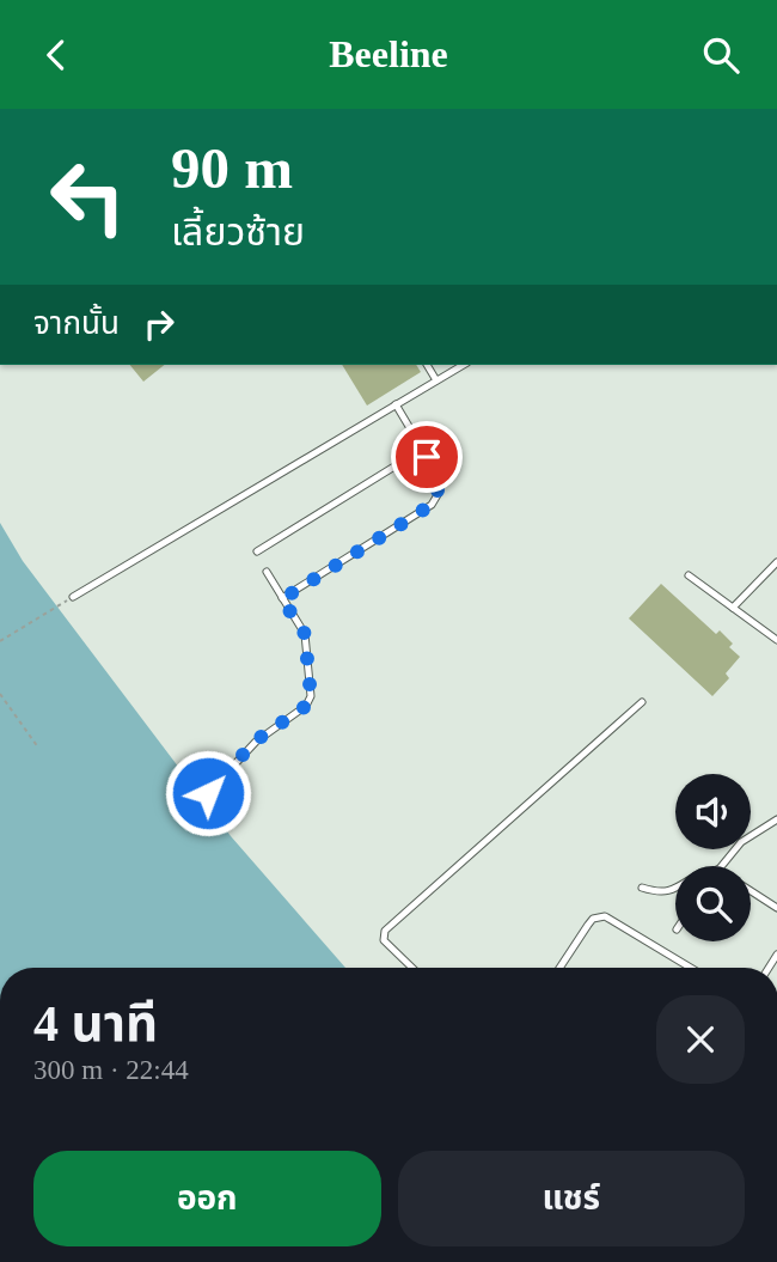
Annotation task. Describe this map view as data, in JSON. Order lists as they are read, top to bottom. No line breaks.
{"page":{"header":"Beeline","turn":["90 m","เลี้ยวซ้าย"],"then":"จากนั้น","heading":["4 นาที","300 m · 22:44"],"buttons":["ออก","แชร์"]}}
